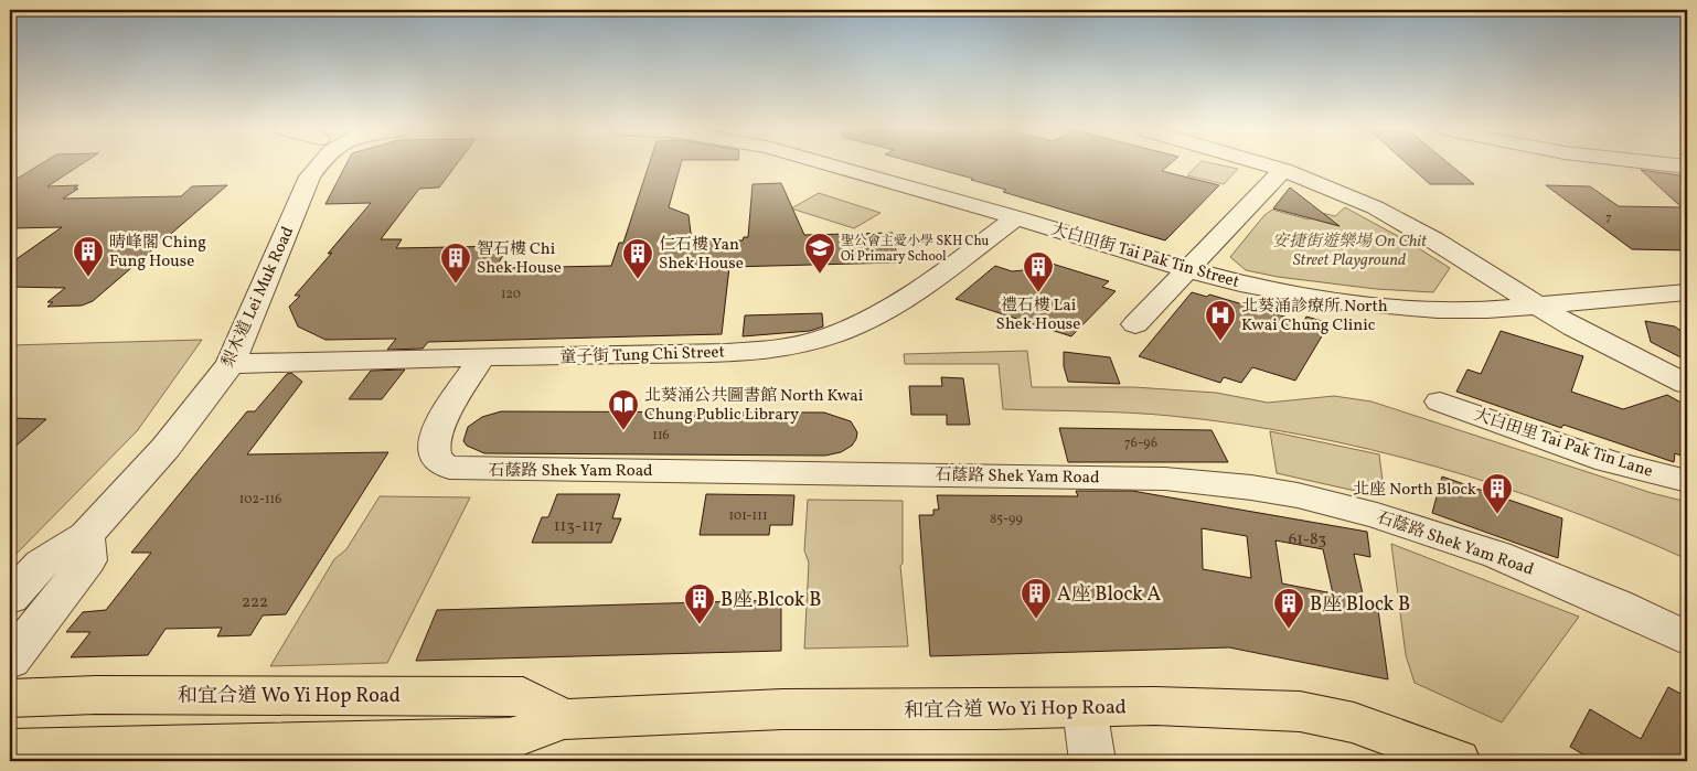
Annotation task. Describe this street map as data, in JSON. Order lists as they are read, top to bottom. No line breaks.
{"streets":{"main road":["和宜合道 Wo Yi Hop Road"],"street":["大白田街 Tai Pak Tin Street","梨木道 Lei Muk Road","童子街 Tung Chi Street","大白田里 Tai Pak Tin Lane","石蔭路 Shek Yam Road"]},"crossings":[["大白田街 Tai Pak Tin Street","童子街 Tung Chi Street"],["梨木道 Lei Muk Road","童子街 Tung Chi Street"],["童子街 Tung Chi Street","石蔭路 Shek Yam Road"]],"parks":["安捷街遊樂場 On Chit Street Playground"],"places":{"school or university":["聖公會主愛小學 SKH Chu Oi Primary School"],"building":["晴峰閣 Ching Fung House","仁石樓 Yan Shek House","智石樓 Chi Shek House","禮石樓 Lai Shek House","北座 North Block","A座 Block A","B座 Blcok B","B座 Block B"],"hospital":["北葵涌診療所 North Kwai Chung Clinic"],"library":["北葵涌公共圖書館 North Kwai Chung Public Library"]},"house_numbers":["7","120","116","76-96","102-116","101-111","85-99","113-117","61-83","222"]}
